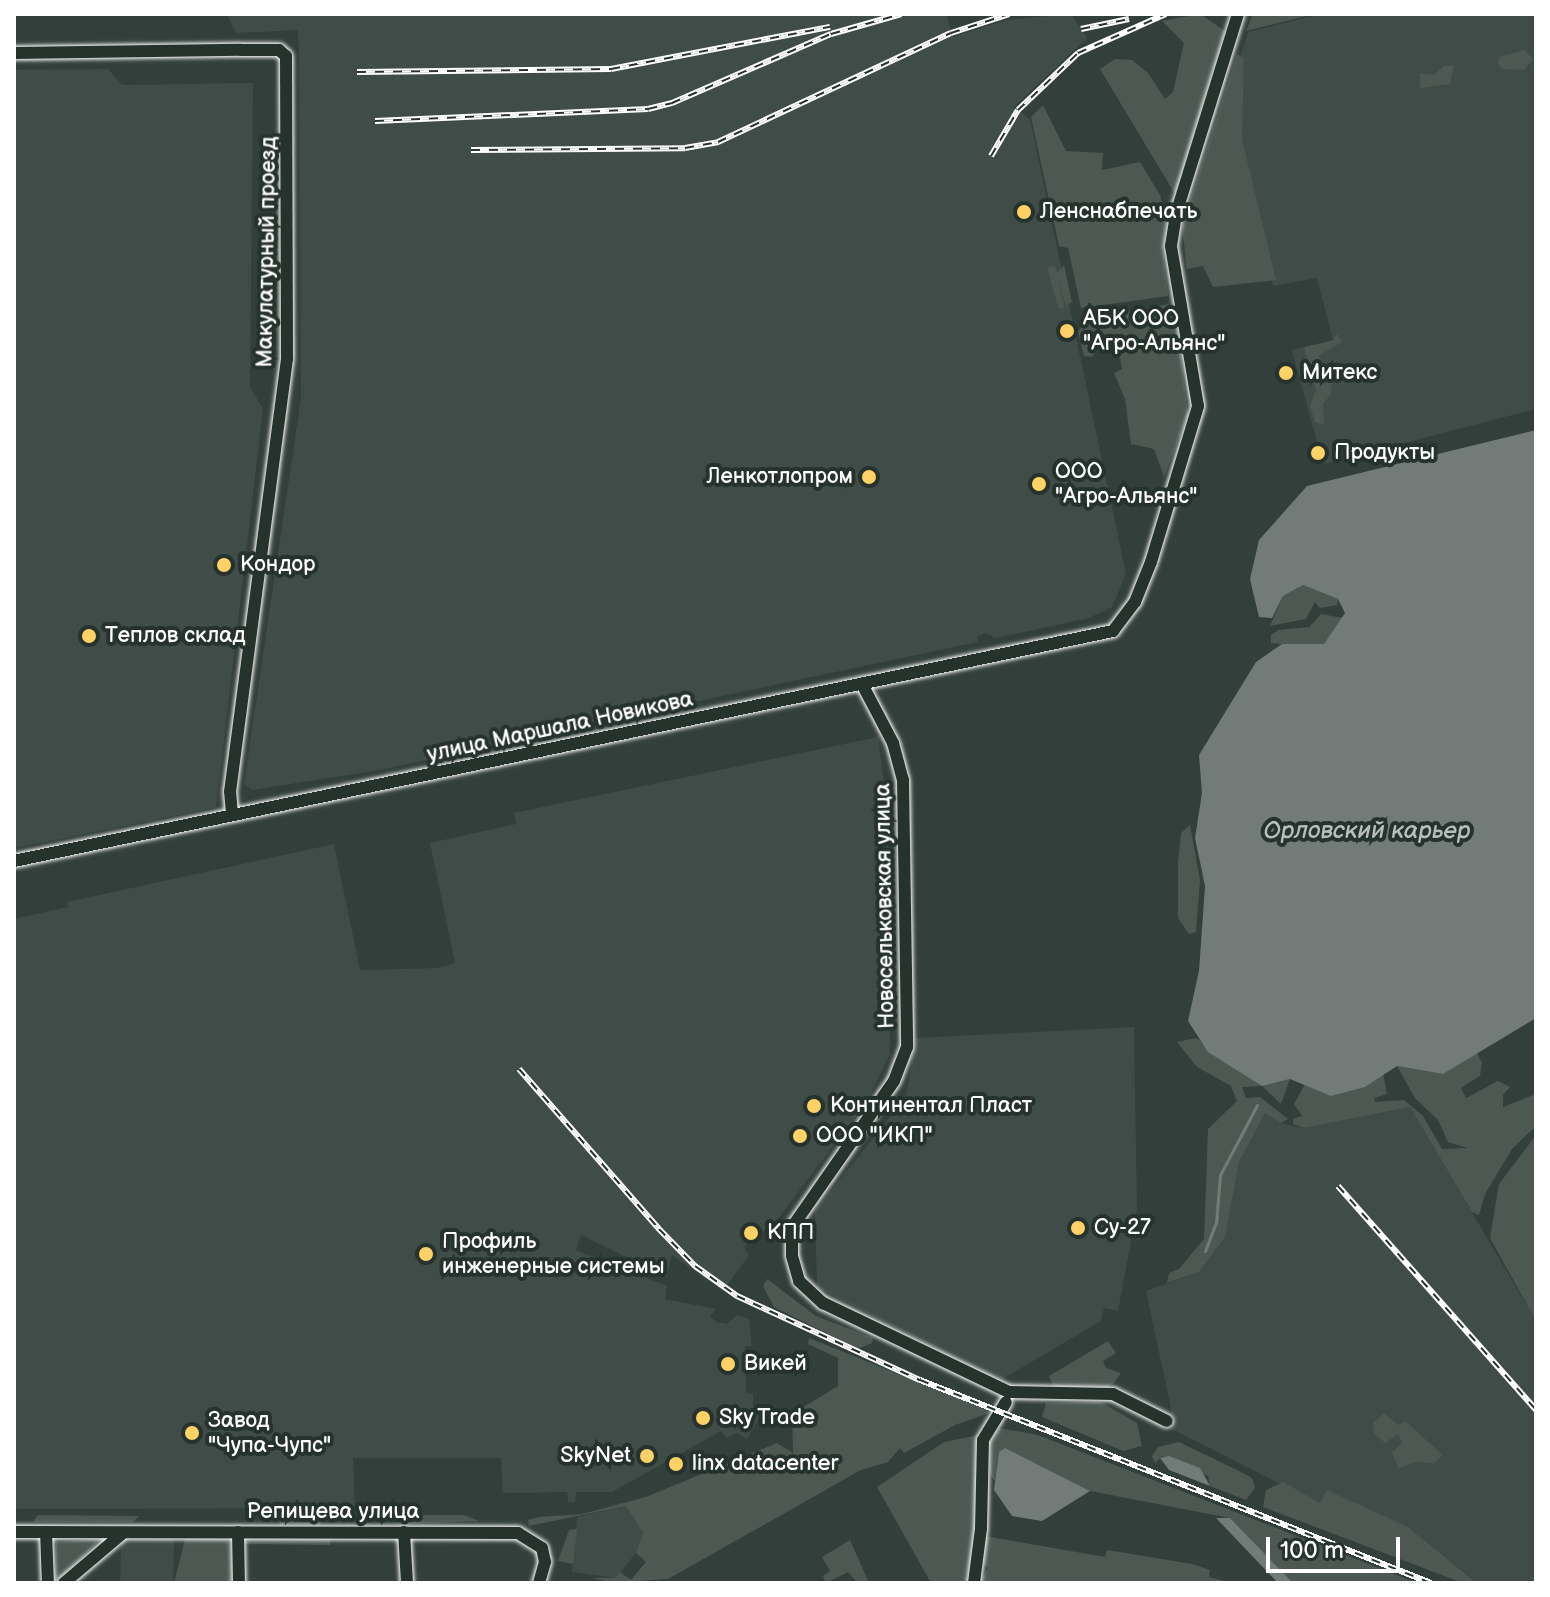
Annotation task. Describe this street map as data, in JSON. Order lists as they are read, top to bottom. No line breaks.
{"streets":{"street":["Макулатурный проезд","улица Маршала Новикова","Новосельковская улица","Репищева улица"]},"crossings":[["Макулатурный проезд","улица Маршала Новикова"],["улица Маршала Новикова","Новосельковская улица"]],"water":["Орловский карьер"],"places":["Ленснабпечать","АБК ООО \"Агро-Альянс\"","Митекс","Продукты","Ленкотлопром","ООО \"Агро-Альянс\"","Кондор","Теплов склад","Континентал Пласт","ООО \"ИКП\"","Су-27","КПП","Профиль инженерные системы","Викей","Sky Trade","Завод \"Чупа-Чупс\"","SkyNet","linx datacenter"],"scale_bar":"100 m"}
